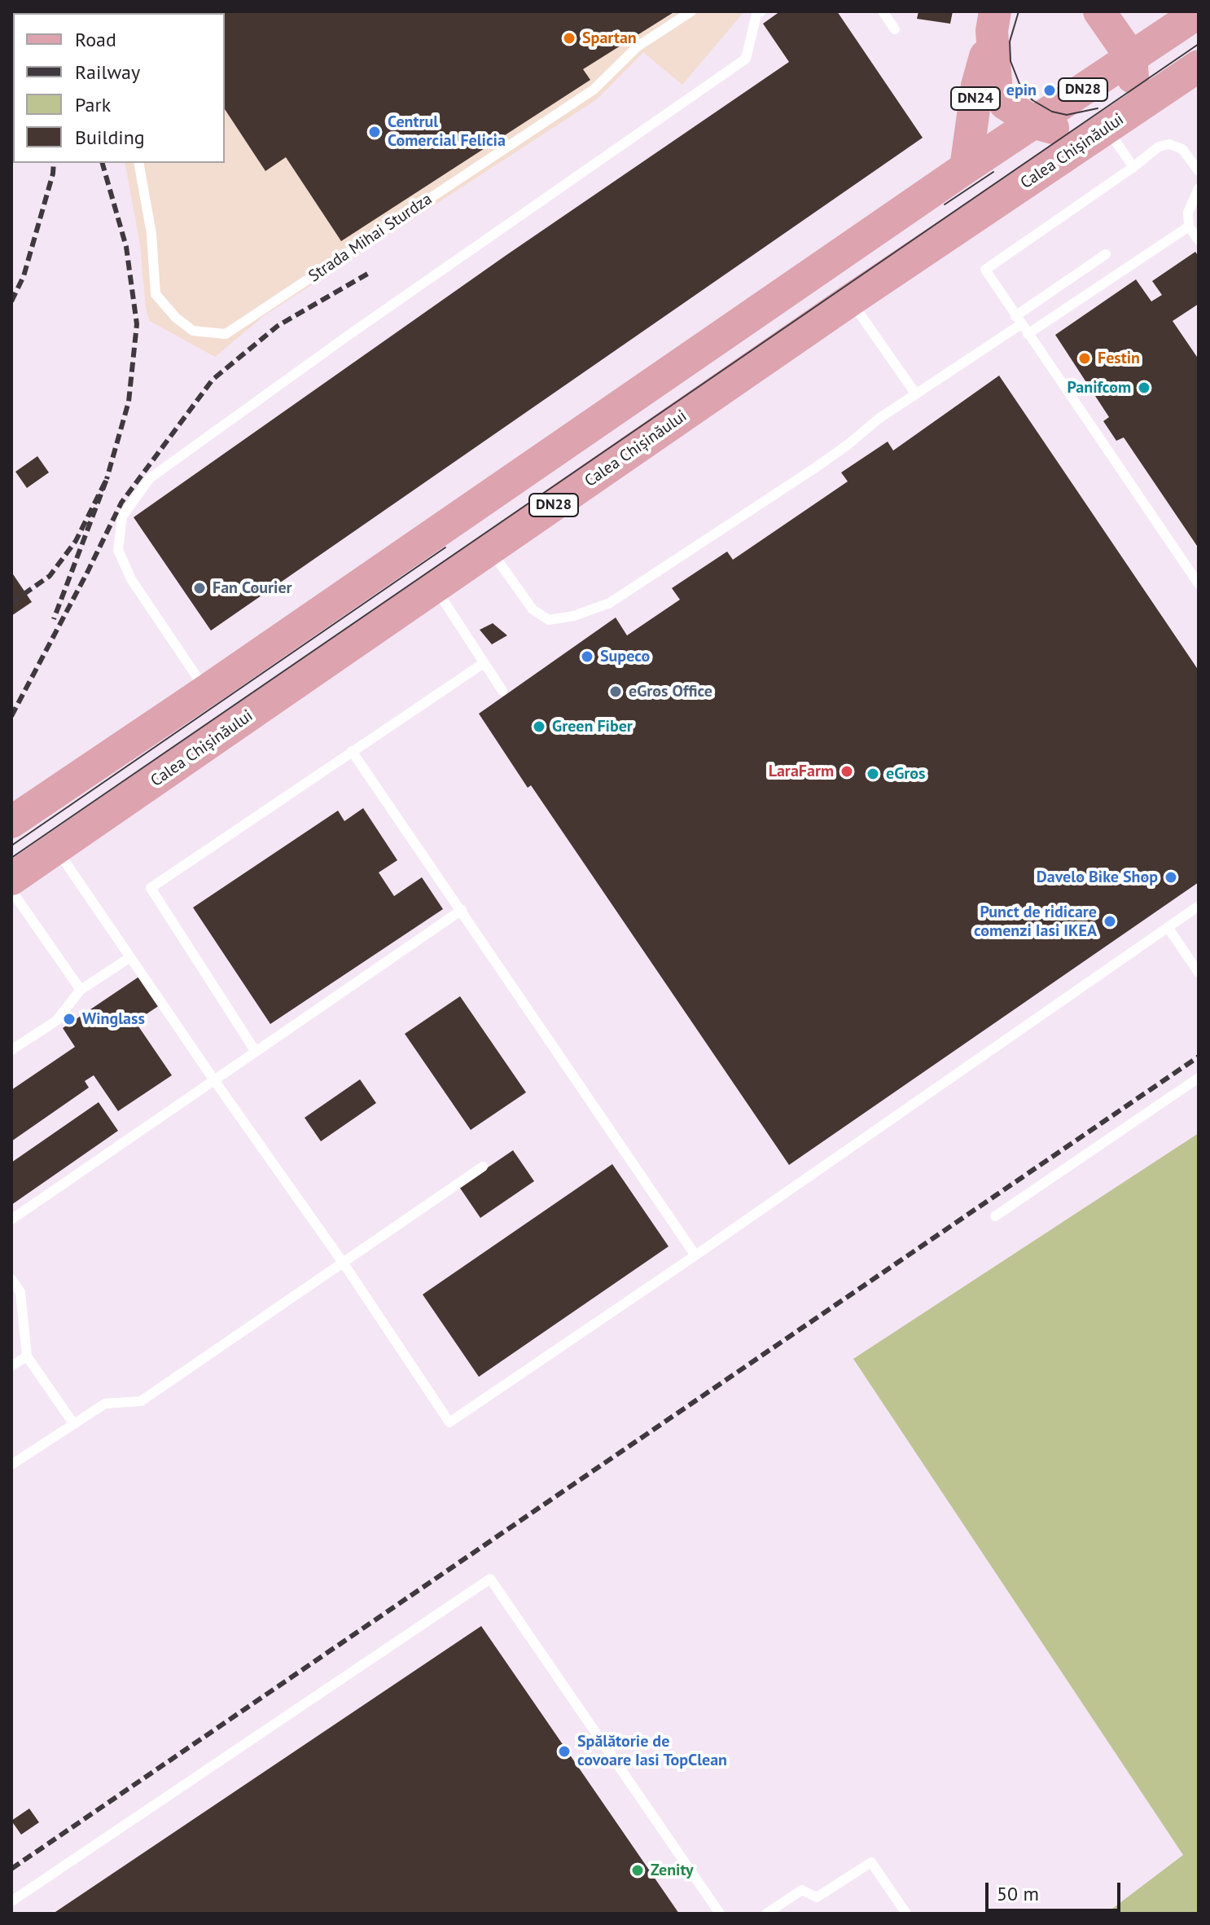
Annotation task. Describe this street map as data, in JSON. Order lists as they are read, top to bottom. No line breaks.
{"streets":{"main road":["DN28","DN24","Calea Chișinăului"],"lane":["Strada Mihai Sturdza"]},"crossings":[["DN28","DN24"],["DN24","Calea Chișinăului"]],"places":["Spartan","epin","Centrul Comercial Felicia","Festin","Panifcom","Fan Courier","Supeco","eGros Office","Green Fiber","LaraFarm","eGros","Davelo Bike Shop","Punct de ridicare comenzi Iasi IKEA","Winglass","Spălătorie de covoare Iasi TopClean","Zenity"],"legend":["Road","Railway","Park","Building"],"scale_bar":"50 m"}
